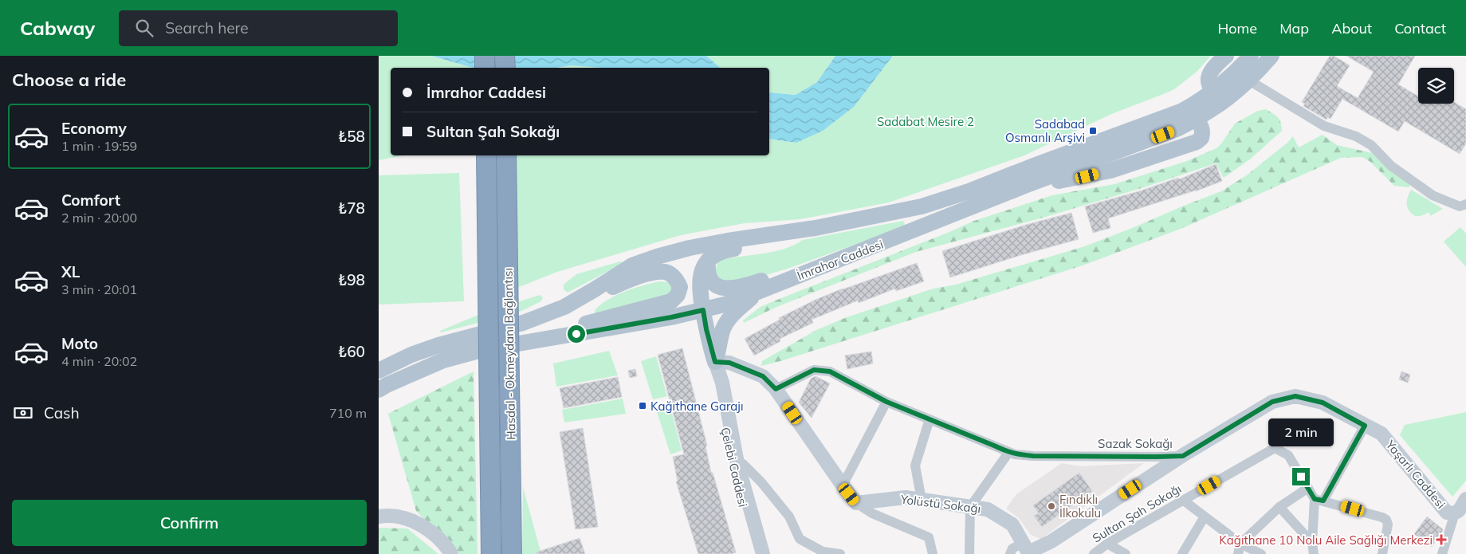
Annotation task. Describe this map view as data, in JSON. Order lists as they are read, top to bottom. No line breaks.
{"streets":{"highway":["Hasdal - Okmeydanı Bağlantısı"],"main road":["İmrahor Caddesi"],"street":["Sazak Sokağı","Çelebi Caddesi","Yaşarlı Caddesi","Yolüstü Sokağı","Sultan Şah Sokağı"]},"crossings":[["Sazak Sokağı","Yaşarlı Caddesi"],["Yaşarlı Caddesi","Yolüstü Sokağı"]],"parks":["Sadabat Mesire 2"],"places":{"transit":["Sadabad Osmanlı Arşivi","Kağıthane Garajı"],"other":["Fındıklı İlkokulu"],"health":["Kağıthane 10 Nolu Aile Sağlığı Merkezi"]},"page":{"header":"Cabway","search":"Search here","nav":["Home","Map","About","Contact"],"heading":"Choose a ride","banner":["İmrahor Caddesi","Sultan Şah Sokağı"],"list":[{"name":"Economy","note":"1 min · 19:59","value":"₺58"},{"name":"Comfort","note":"2 min · 20:00","value":"₺78"},{"name":"XL","note":"3 min · 20:01","value":"₺98"},{"name":"Moto","note":"4 min · 20:02","value":"₺60"}],"pay":["Cash","710 m"],"bubble":"2 min","buttons":"Confirm"}}
